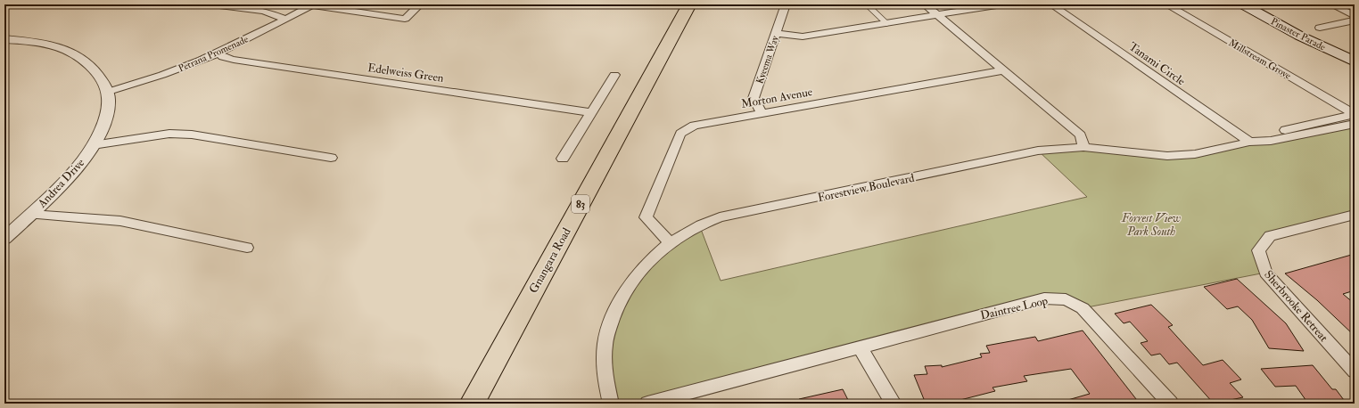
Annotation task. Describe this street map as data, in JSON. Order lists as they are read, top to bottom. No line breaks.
{"streets":{"main road":["Pinaster Parade","83","Gnangara Road"],"street":["Petrana Promenade","Millstream Grove","Kyeema Way","Tanami Circle","Edelweiss Green","Morton Avenue","Andrea Drive","Forestview Boulevard","Sherbrooke Retreat","Daintree Loop"]},"crossings":[["Petrana Promenade","Edelweiss Green"],["Petrana Promenade","Andrea Drive"],["Millstream Grove","Forestview Boulevard"],["Kyeema Way","Morton Avenue"],["Tanami Circle","Forestview Boulevard"],["Morton Avenue","Forestview Boulevard"]],"parks":["Forrest View Park South"]}
